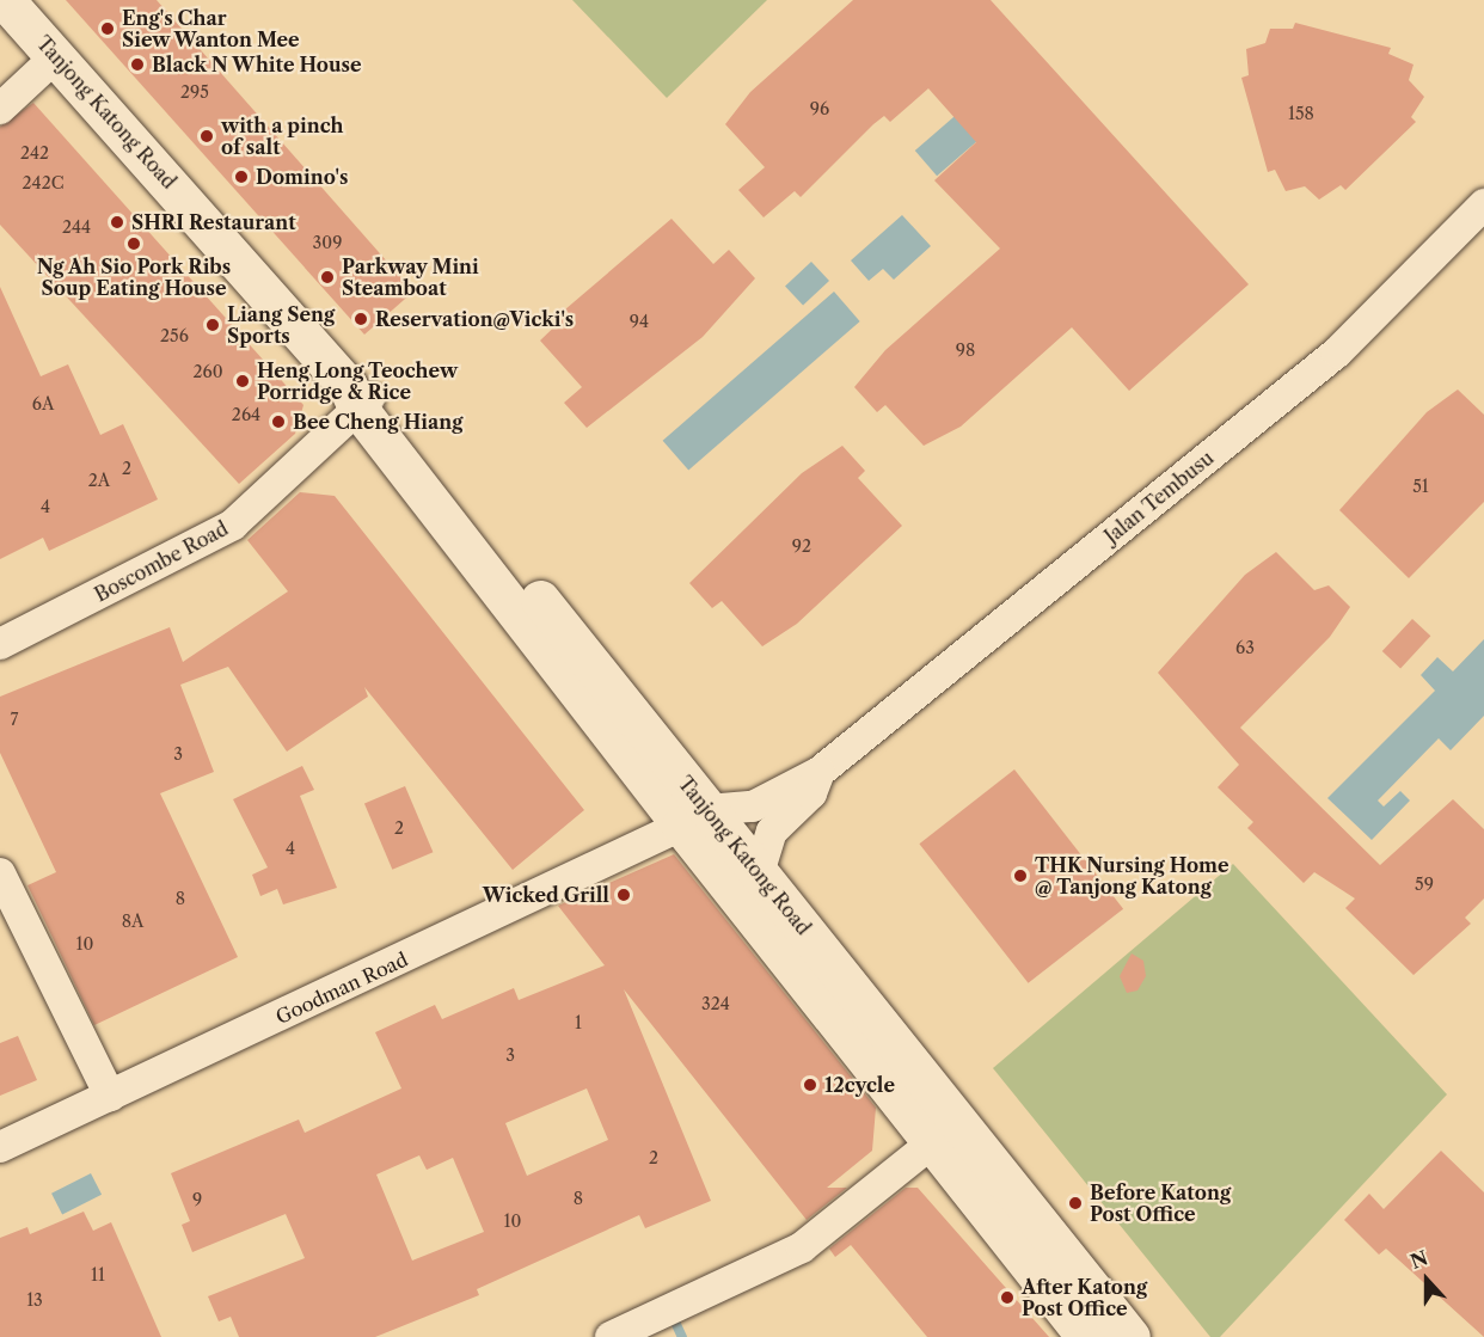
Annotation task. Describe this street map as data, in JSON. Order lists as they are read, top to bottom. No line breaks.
{"streets":{"main road":["Tanjong Katong Road"],"street":["Jalan Tembusu","Boscombe Road","Goodman Road"]},"crossings":[["Tanjong Katong Road","Boscombe Road"],["Tanjong Katong Road","Goodman Road"]],"places":["Eng's Char Siew Wanton Mee","Black N White House","with a pinch of salt","Domino's","SHRI Restaurant","Ng Ah Sio Pork Ribs Soup Eating House","Parkway Mini Steamboat","Reservation@Vicki's","Liang Seng Sports","Heng Long Teochew Porridge & Rice","Bee Cheng Hiang","THK Nursing Home @ Tanjong Katong","Wicked Grill","12cycle","Before Katong Post Office","After Katong Post Office"],"house_numbers":["295","96","158","242","242C","244","309","94","256","98","260","6A","264","2","2A","51","4","92","63","7","3","2","4","59","8","8A","10","324","1","3","2","8","9","10","11","13"],"north":"top"}
